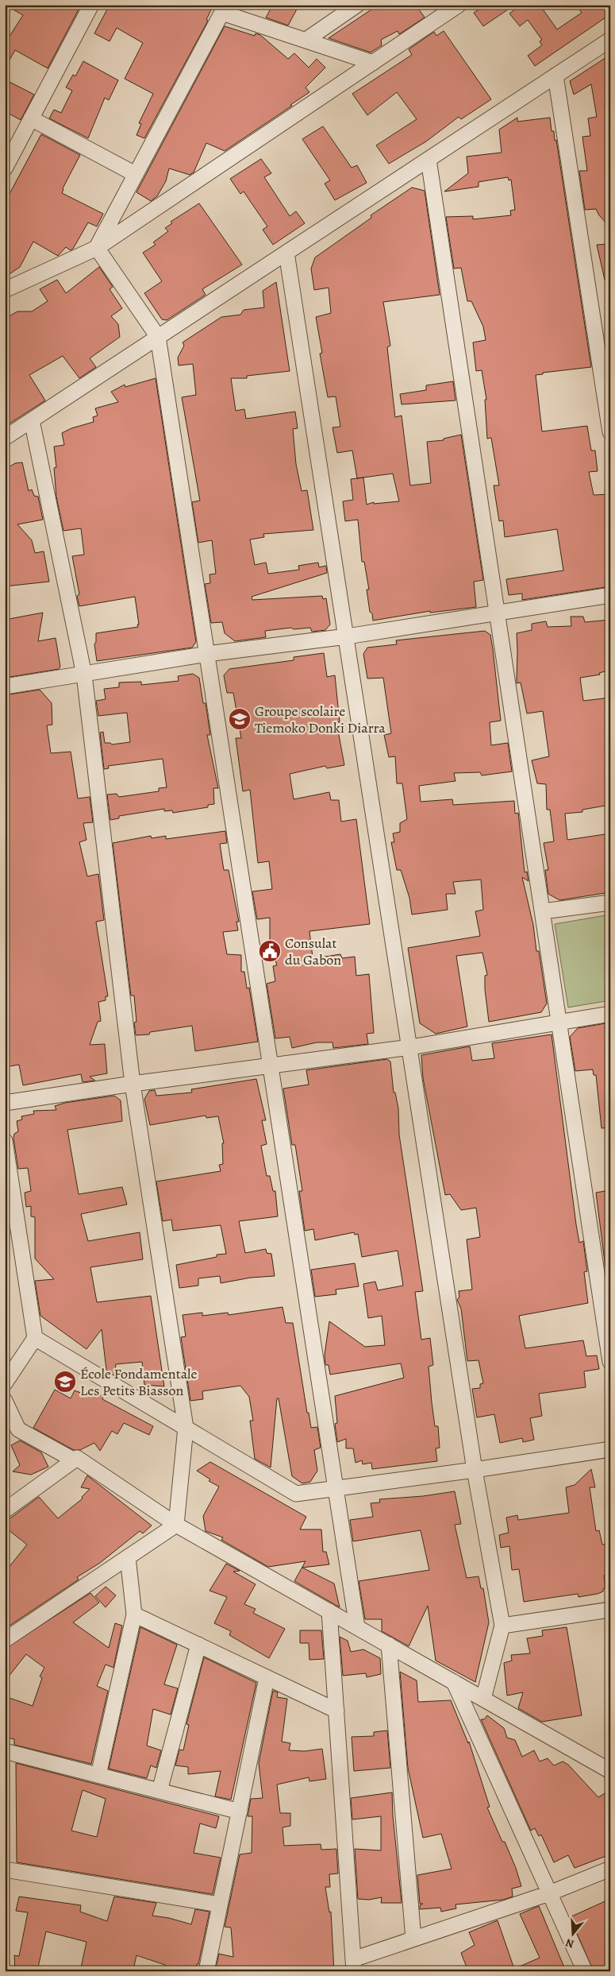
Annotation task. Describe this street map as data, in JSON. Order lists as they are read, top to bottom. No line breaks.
{"places":{"school or university":["Groupe scolaire Tiemoko Donki Diarra","École Fondamentale Les Petits Biasson"],"public building":["Consulat du Gabon"]},"north":"bottom"}
